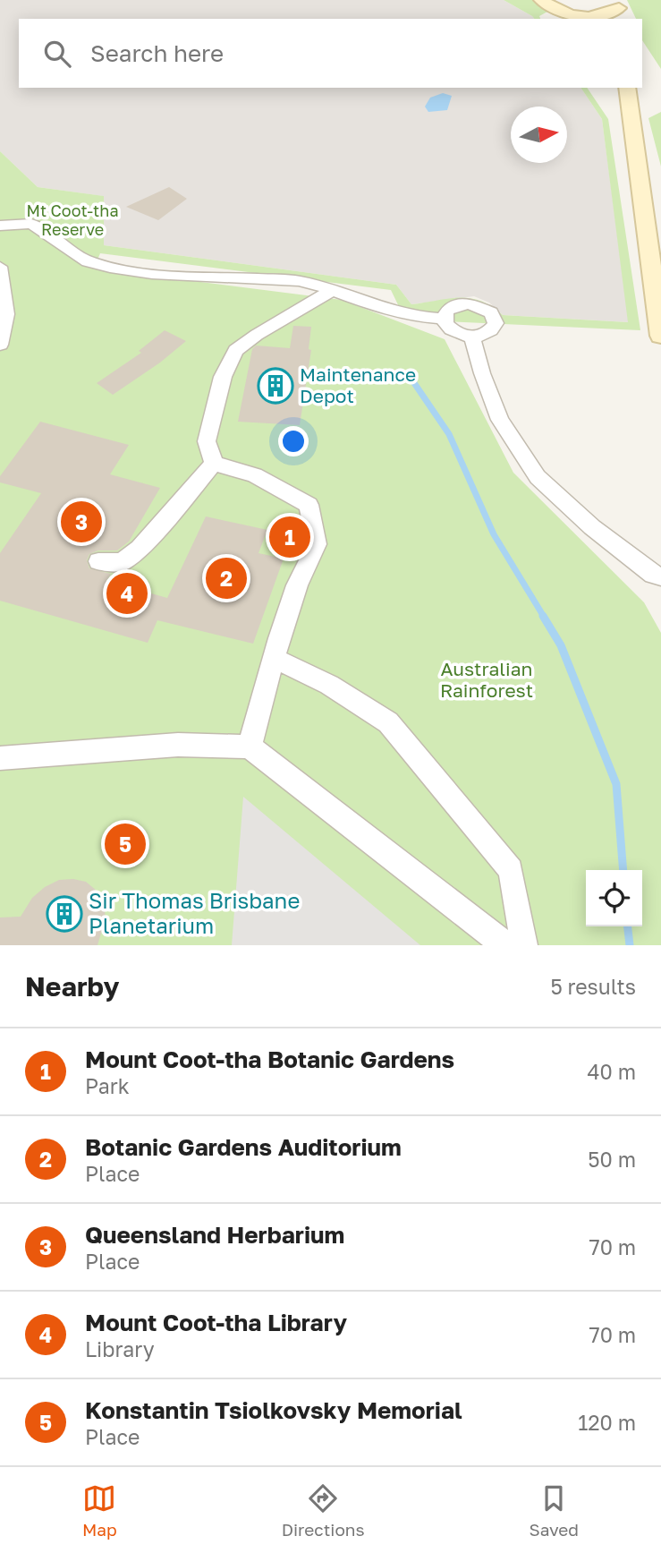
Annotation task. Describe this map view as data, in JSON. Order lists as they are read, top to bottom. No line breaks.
{"parks":["Mt Coot-tha Reserve","Australian Rainforest"],"places":{"building":["Maintenance Depot","Sir Thomas Brisbane Planetarium"]},"north":"right","page":{"search":"Search here","pins":["3","1","2","4","5"],"heading":["Nearby","5 results"],"list":[{"mark":"1","name":"Mount Coot-tha Botanic Gardens","note":"Park","value":"40 m"},{"mark":"2","name":"Botanic Gardens Auditorium","note":"Place","value":"50 m"},{"mark":"3","name":"Queensland Herbarium","note":"Place","value":"70 m"},{"mark":"4","name":"Mount Coot-tha Library","note":"Library","value":"70 m"},{"mark":"5","name":"Konstantin Tsiolkovsky Memorial","note":"Place","value":"120 m"}],"nav":["Map","Directions","Saved"]}}
